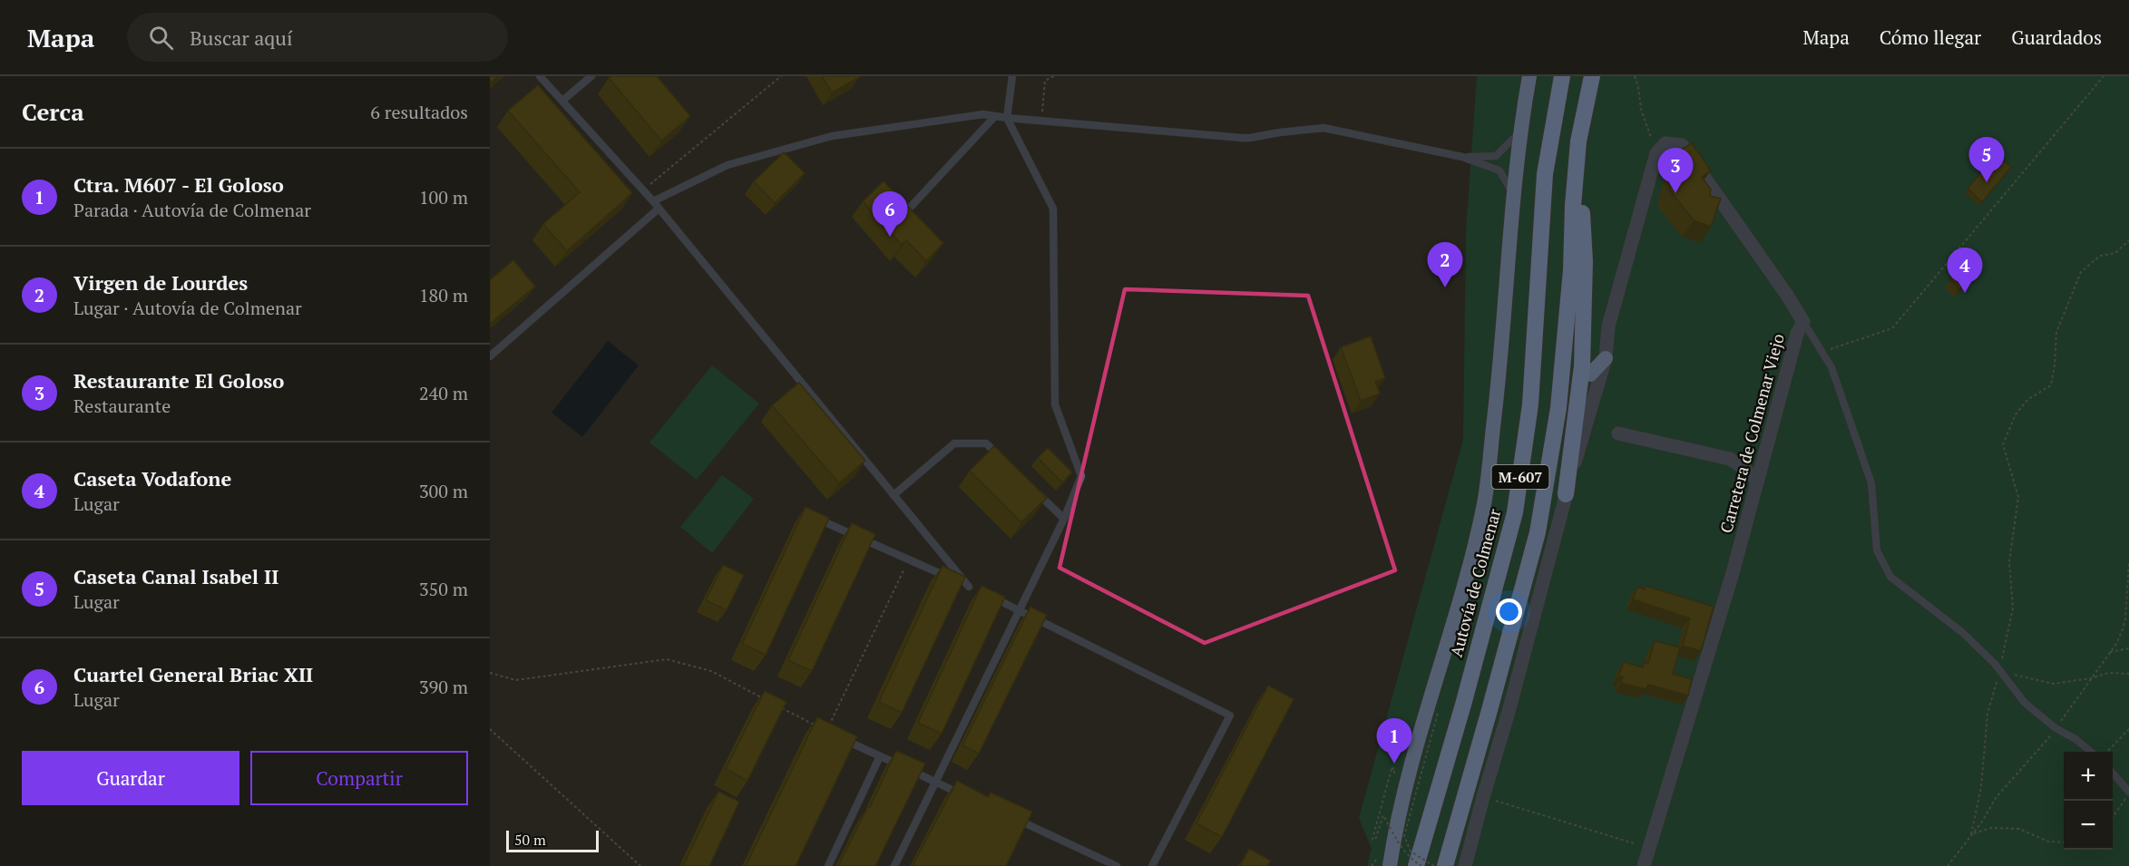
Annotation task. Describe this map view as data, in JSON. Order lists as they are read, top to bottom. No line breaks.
{"streets":{"highway":["M-607","Autovía de Colmenar"],"street":["Carretera de Colmenar Viejo"]},"scale_bar":"50 m","page":{"header":"Mapa","search":"Buscar aquí","nav":["Mapa","Cómo llegar","Guardados"],"heading":["Cerca","6 resultados"],"pins":["5","3","6","2","4","1"],"list":[{"mark":"1","name":"Ctra. M607 - El Goloso","note":"Parada · Autovía de Colmenar","value":"100 m"},{"mark":"2","name":"Virgen de Lourdes","note":"Lugar · Autovía de Colmenar","value":"180 m"},{"mark":"3","name":"Restaurante El Goloso","note":"Restaurante","value":"240 m"},{"mark":"4","name":"Caseta Vodafone","note":"Lugar","value":"300 m"},{"mark":"5","name":"Caseta Canal Isabel II","note":"Lugar","value":"350 m"},{"mark":"6","name":"Cuartel General Briac XII","note":"Lugar","value":"390 m"}],"buttons":["Guardar","Compartir"],"map_buttons":["+","−"],"scale":"50 m"}}
